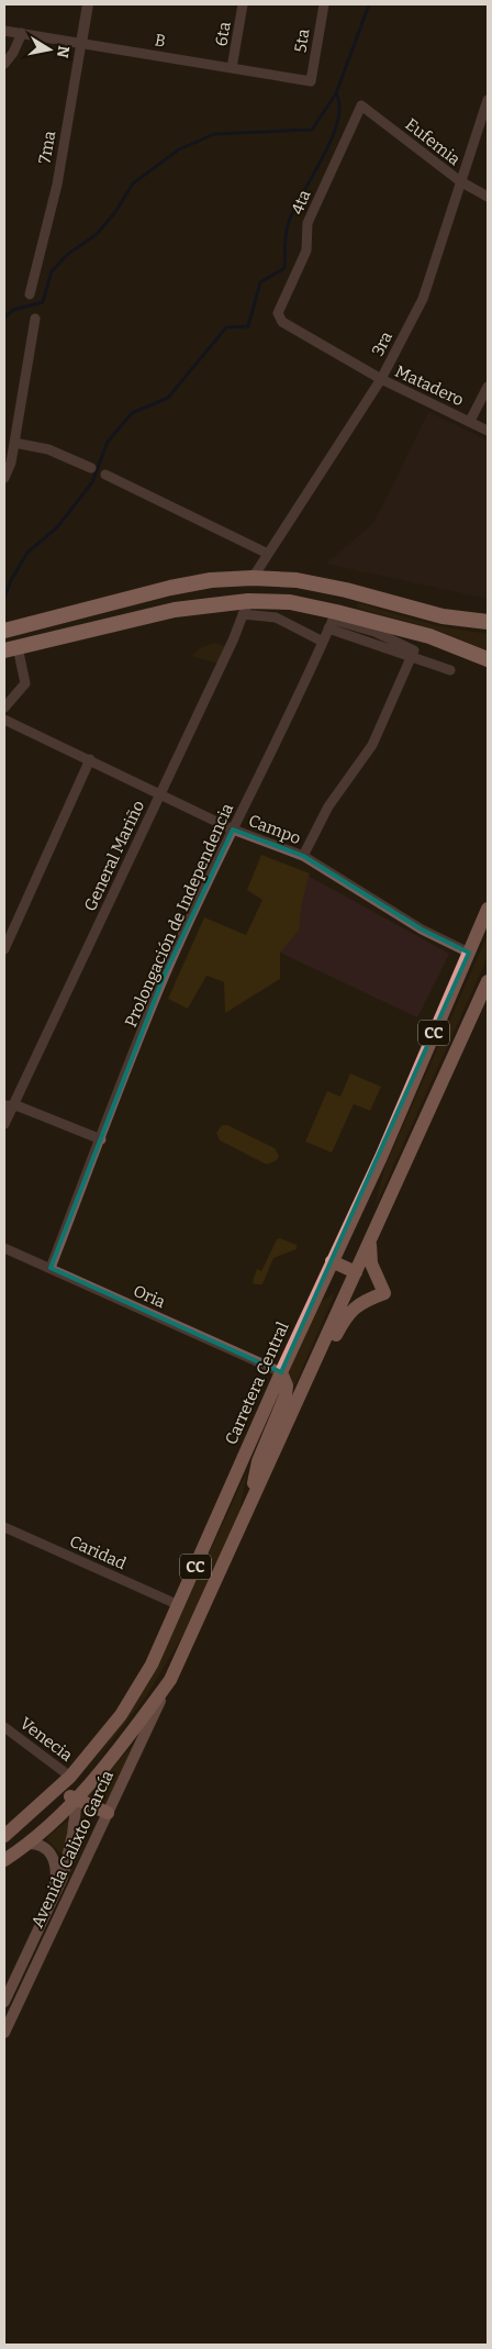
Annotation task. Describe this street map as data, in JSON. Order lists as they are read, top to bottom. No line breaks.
{"streets":{"main road":["CC","Carretera Central","Avenida Calixto García"],"street":["6ta","B","5ta","Eufemia","7ma","4ta","3ra","Matadero","Campo","General Mariño","Prolongación de Independencia","Oria","Caridad","Venecia"]},"crossings":[["6ta","B"],["B","5ta"],["B","7ma"],["Eufemia","4ta"],["Eufemia","3ra"],["4ta","Matadero"],["3ra","Matadero"],["Campo","General Mariño"],["Campo","Prolongación de Independencia"],["Campo","Carretera Central"],["Prolongación de Independencia","Oria"],["CC","Avenida Calixto García"],["Oria","Carretera Central"],["Carretera Central","Caridad"],["Carretera Central","Venecia"]],"north":"right"}
